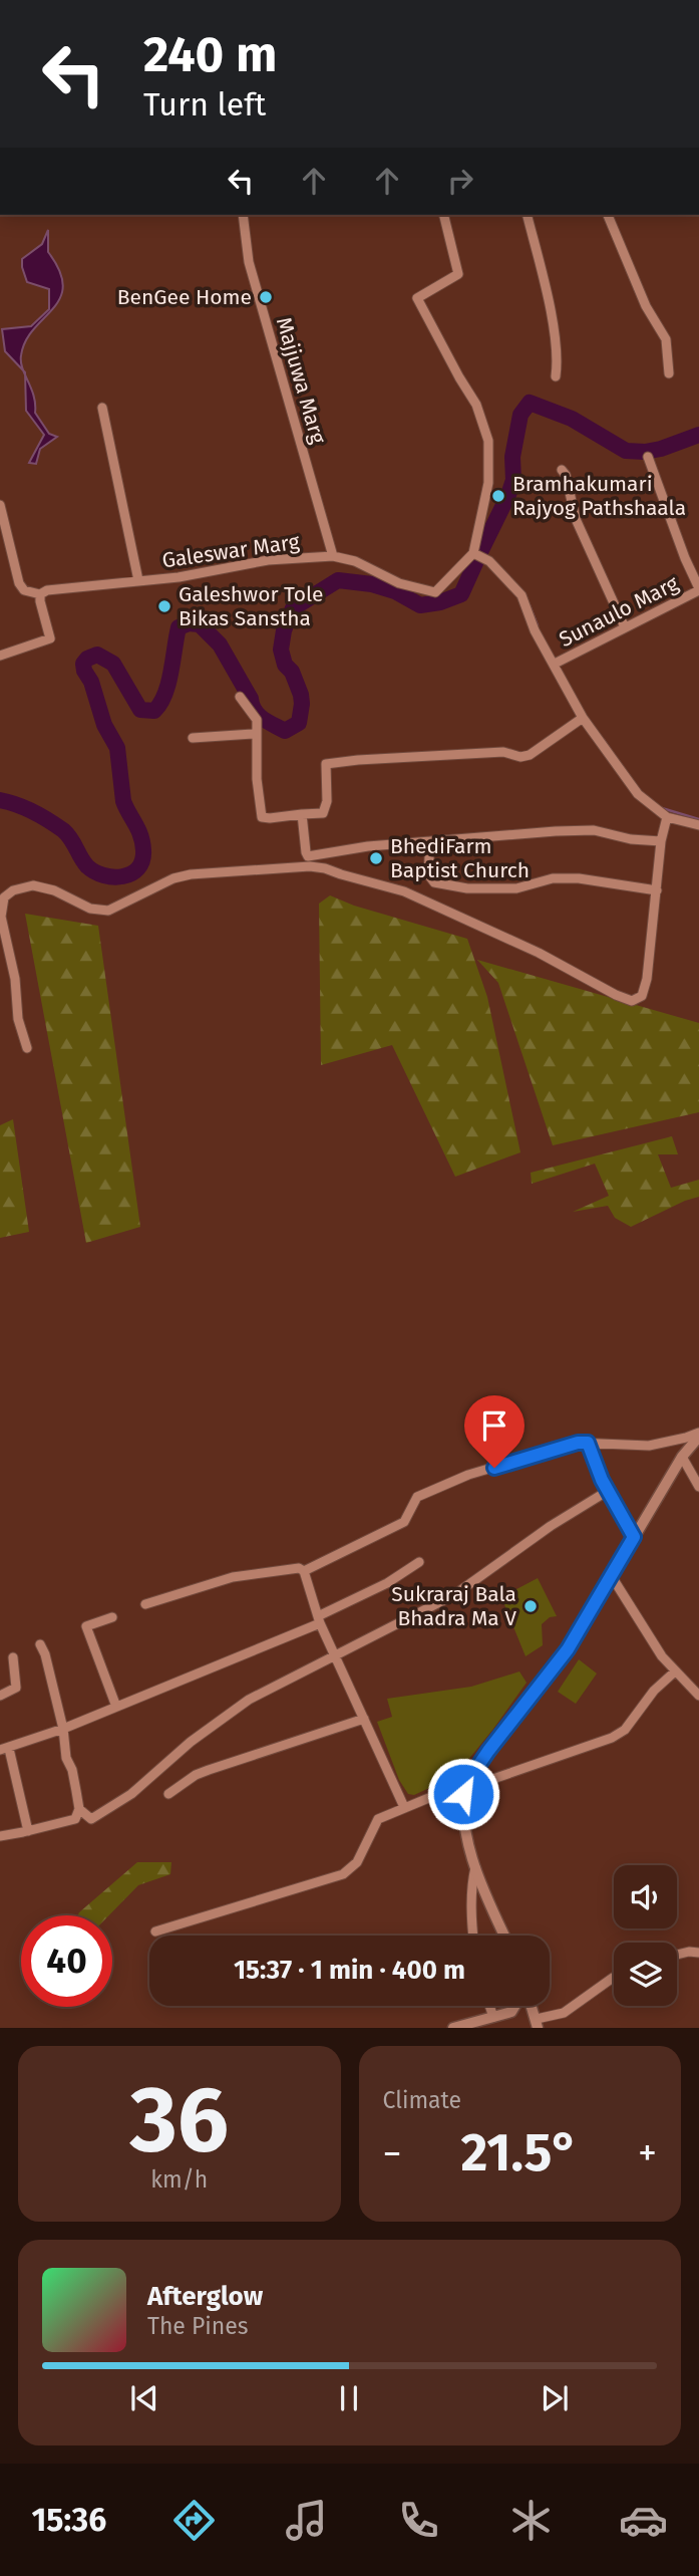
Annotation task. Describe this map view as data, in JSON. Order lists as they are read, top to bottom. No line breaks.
{"streets":{"street":["Majjuwa Marg","Galeswar Marg","Sunaulo Marg"]},"crossings":[["Majjuwa Marg","Galeswar Marg"]],"places":["BenGee Home","Bramhakumari Rajyog Pathshaala","Galeshwor Tole Bikas Sanstha","BhediFarm Baptist Church","Sukraraj Bala Bhadra Ma V"],"page":{"turn":["240 m","Turn left"],"limit":"40","trip":"15:37 · 1 min · 400 m","tile":[["36","km/h"],"Climate"],"heat":["−","21.5°","+"],"song":["Afterglow","The Pines"],"tabs":"15:36"}}
